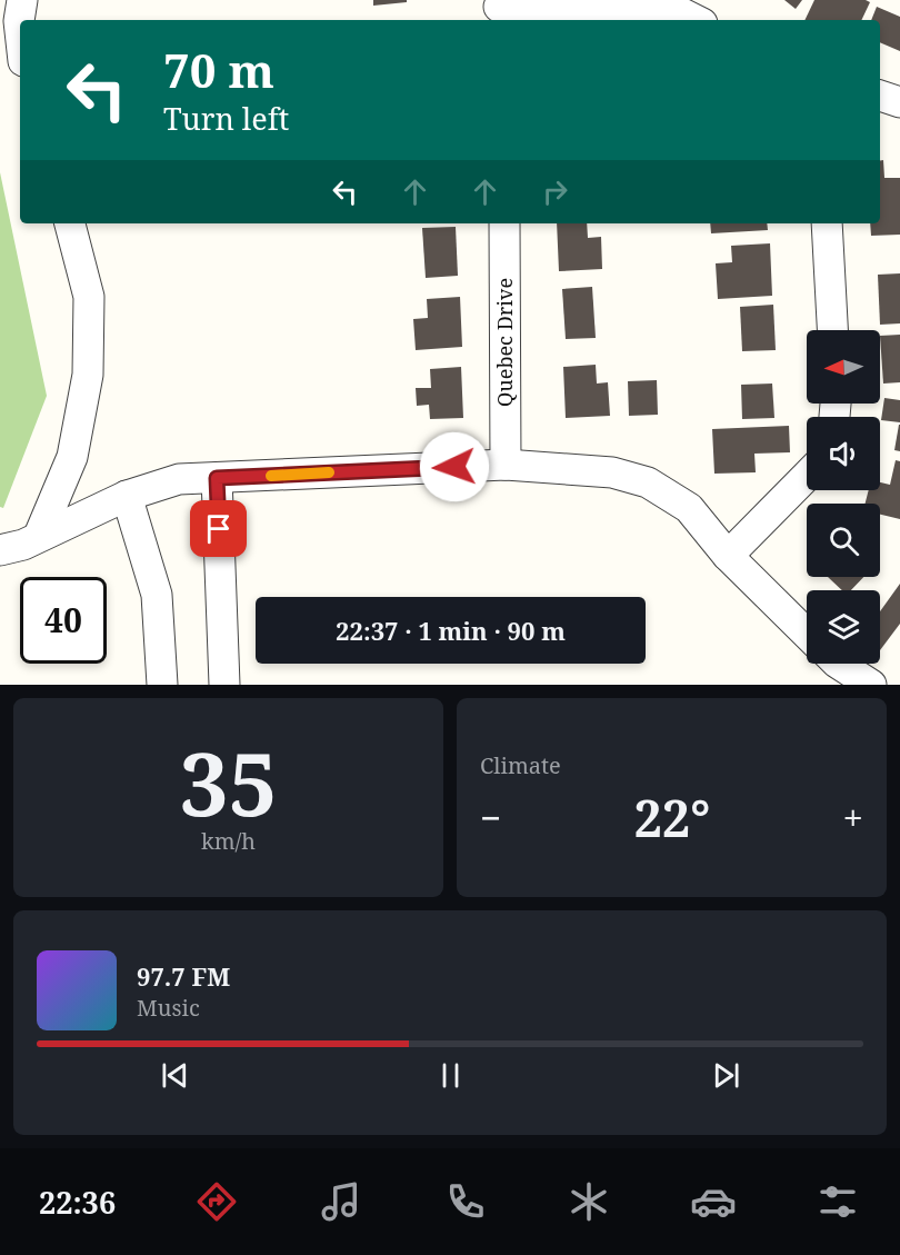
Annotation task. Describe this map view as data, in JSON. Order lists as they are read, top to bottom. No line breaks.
{"streets":{"street":["Quebec Drive"]},"north":"left","page":{"turn":["70 m","Turn left"],"limit":"40","trip":"22:37 · 1 min · 90 m","tile":[["35","km/h"],"Climate"],"heat":["−","22°","+"],"song":["97.7 FM","Music"],"tabs":"22:36"}}
